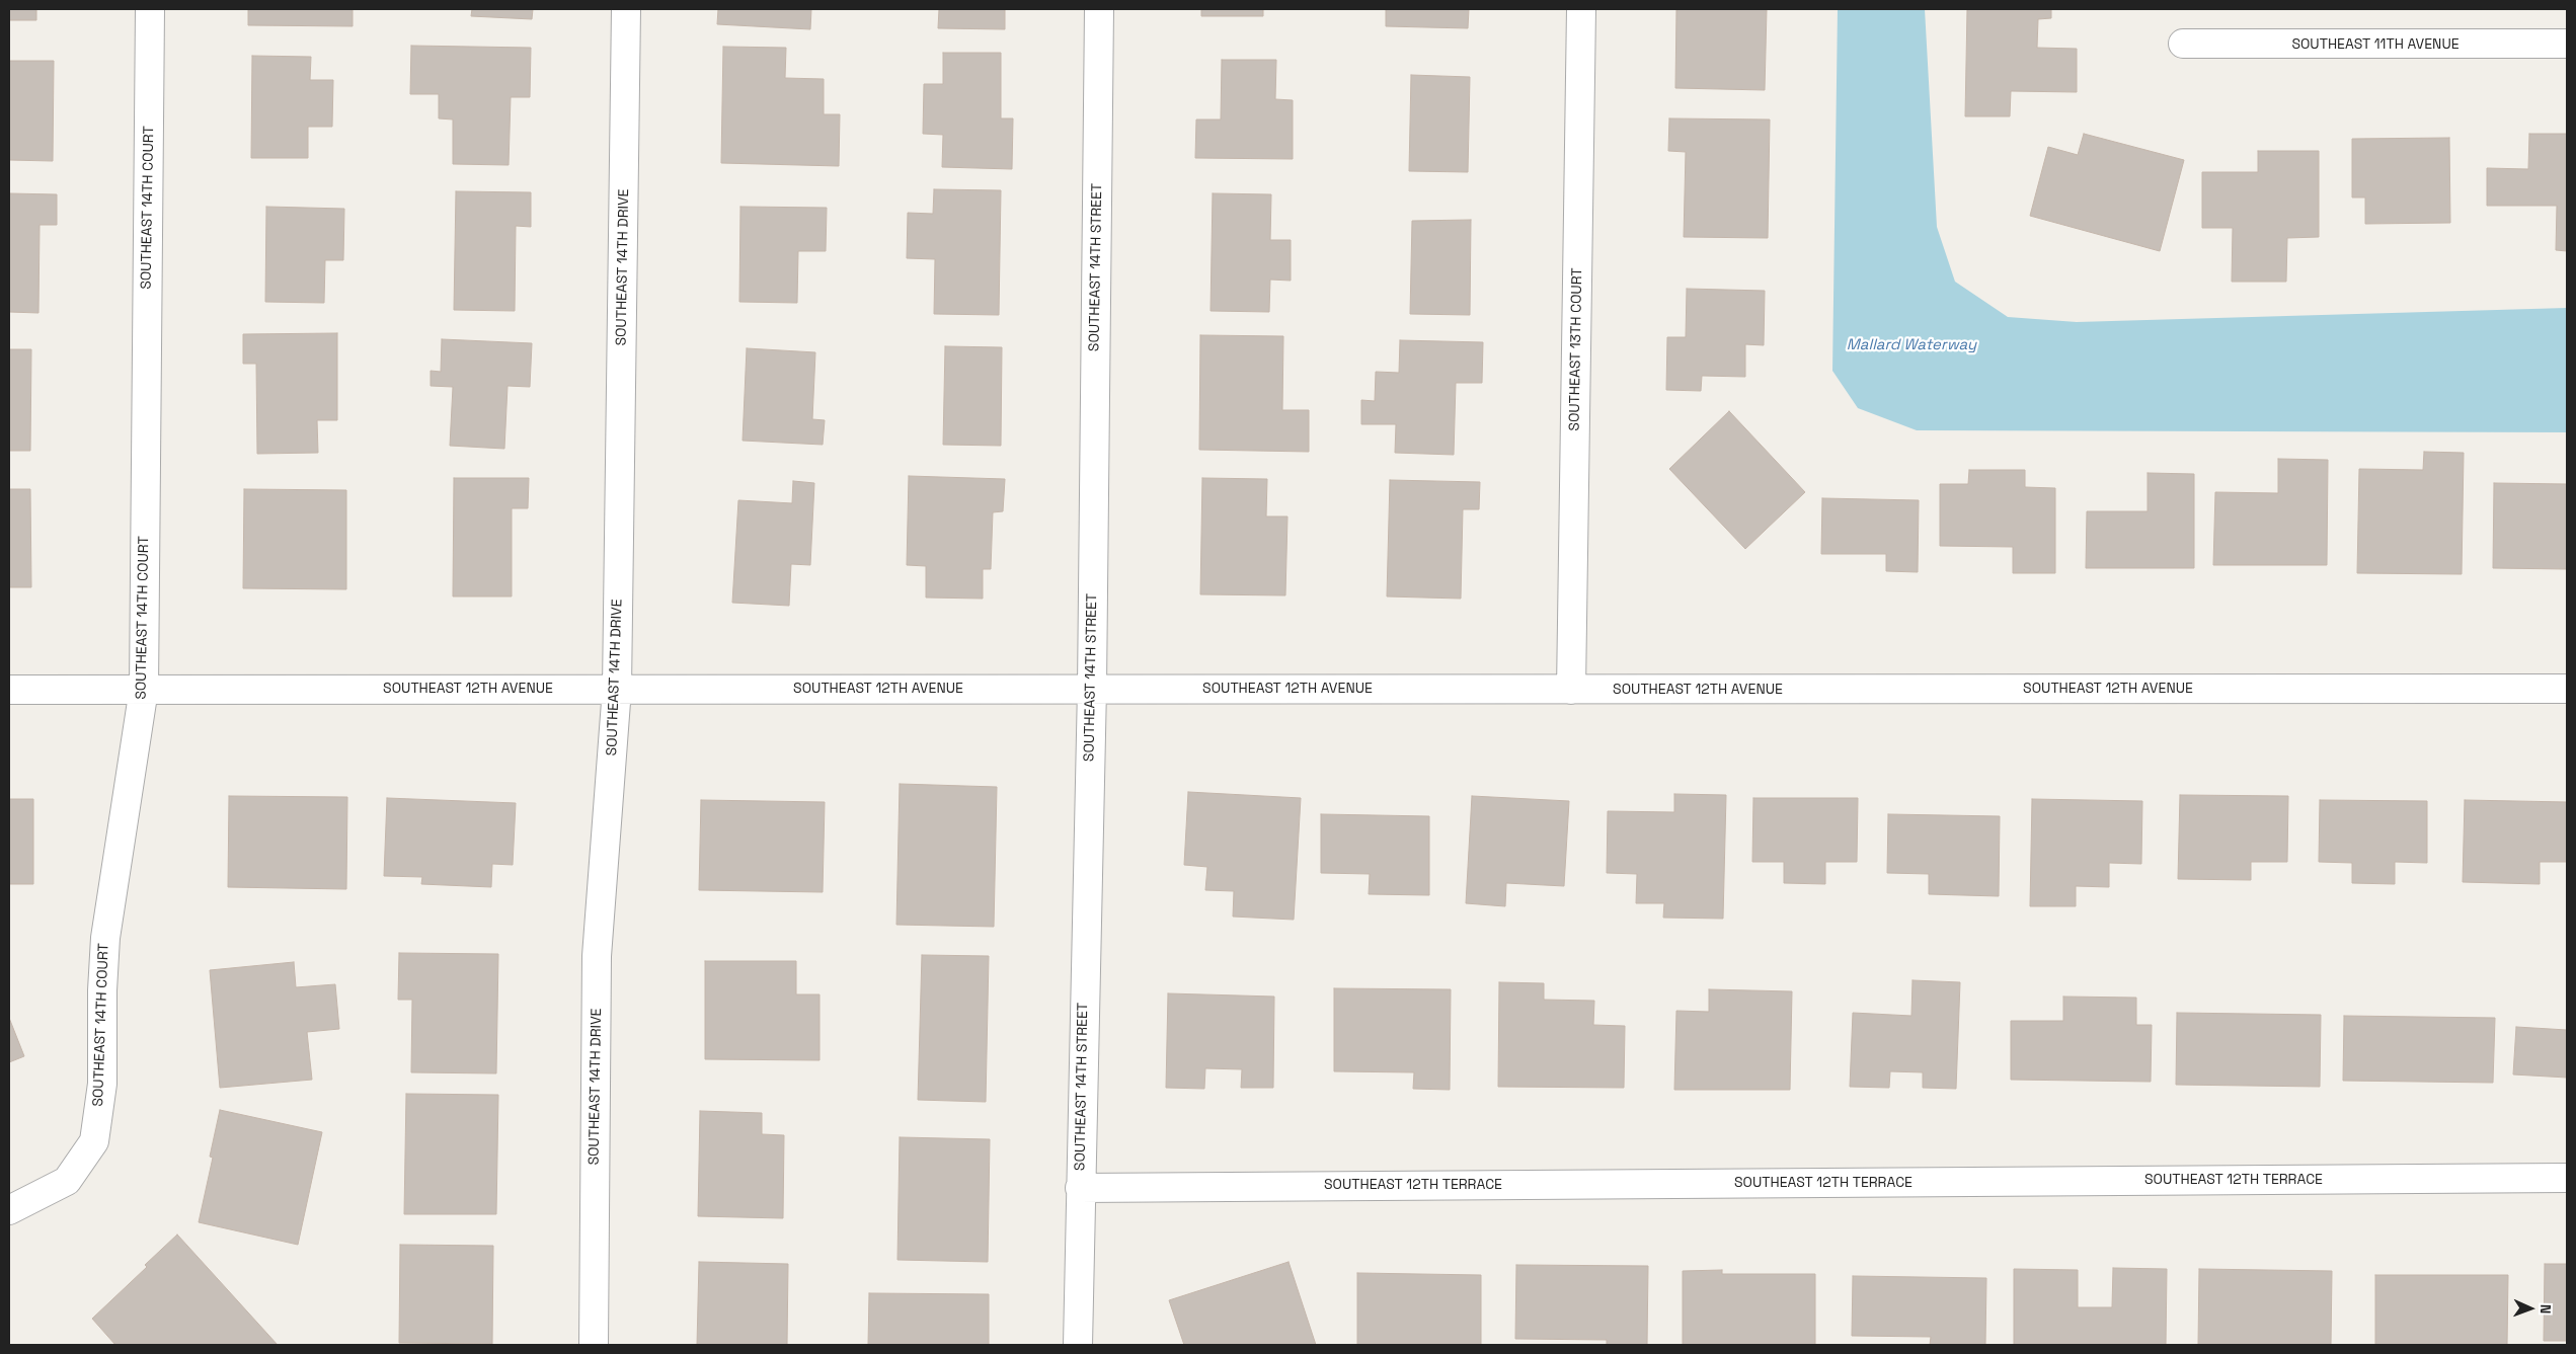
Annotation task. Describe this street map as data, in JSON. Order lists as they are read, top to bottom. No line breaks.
{"streets":{"street":["SOUTHEAST 11TH AVENUE","SOUTHEAST 14TH COURT","SOUTHEAST 14TH DRIVE","SOUTHEAST 14TH STREET","SOUTHEAST 13TH COURT","SOUTHEAST 12TH AVENUE","SOUTHEAST 12TH TERRACE"]},"crossings":[["SOUTHEAST 14TH COURT","SOUTHEAST 12TH AVENUE"],["SOUTHEAST 14TH DRIVE","SOUTHEAST 12TH AVENUE"],["SOUTHEAST 14TH STREET","SOUTHEAST 12TH AVENUE"],["SOUTHEAST 14TH STREET","SOUTHEAST 12TH TERRACE"],["SOUTHEAST 13TH COURT","SOUTHEAST 12TH AVENUE"]],"water":["Mallard Waterway"],"north":"right"}
